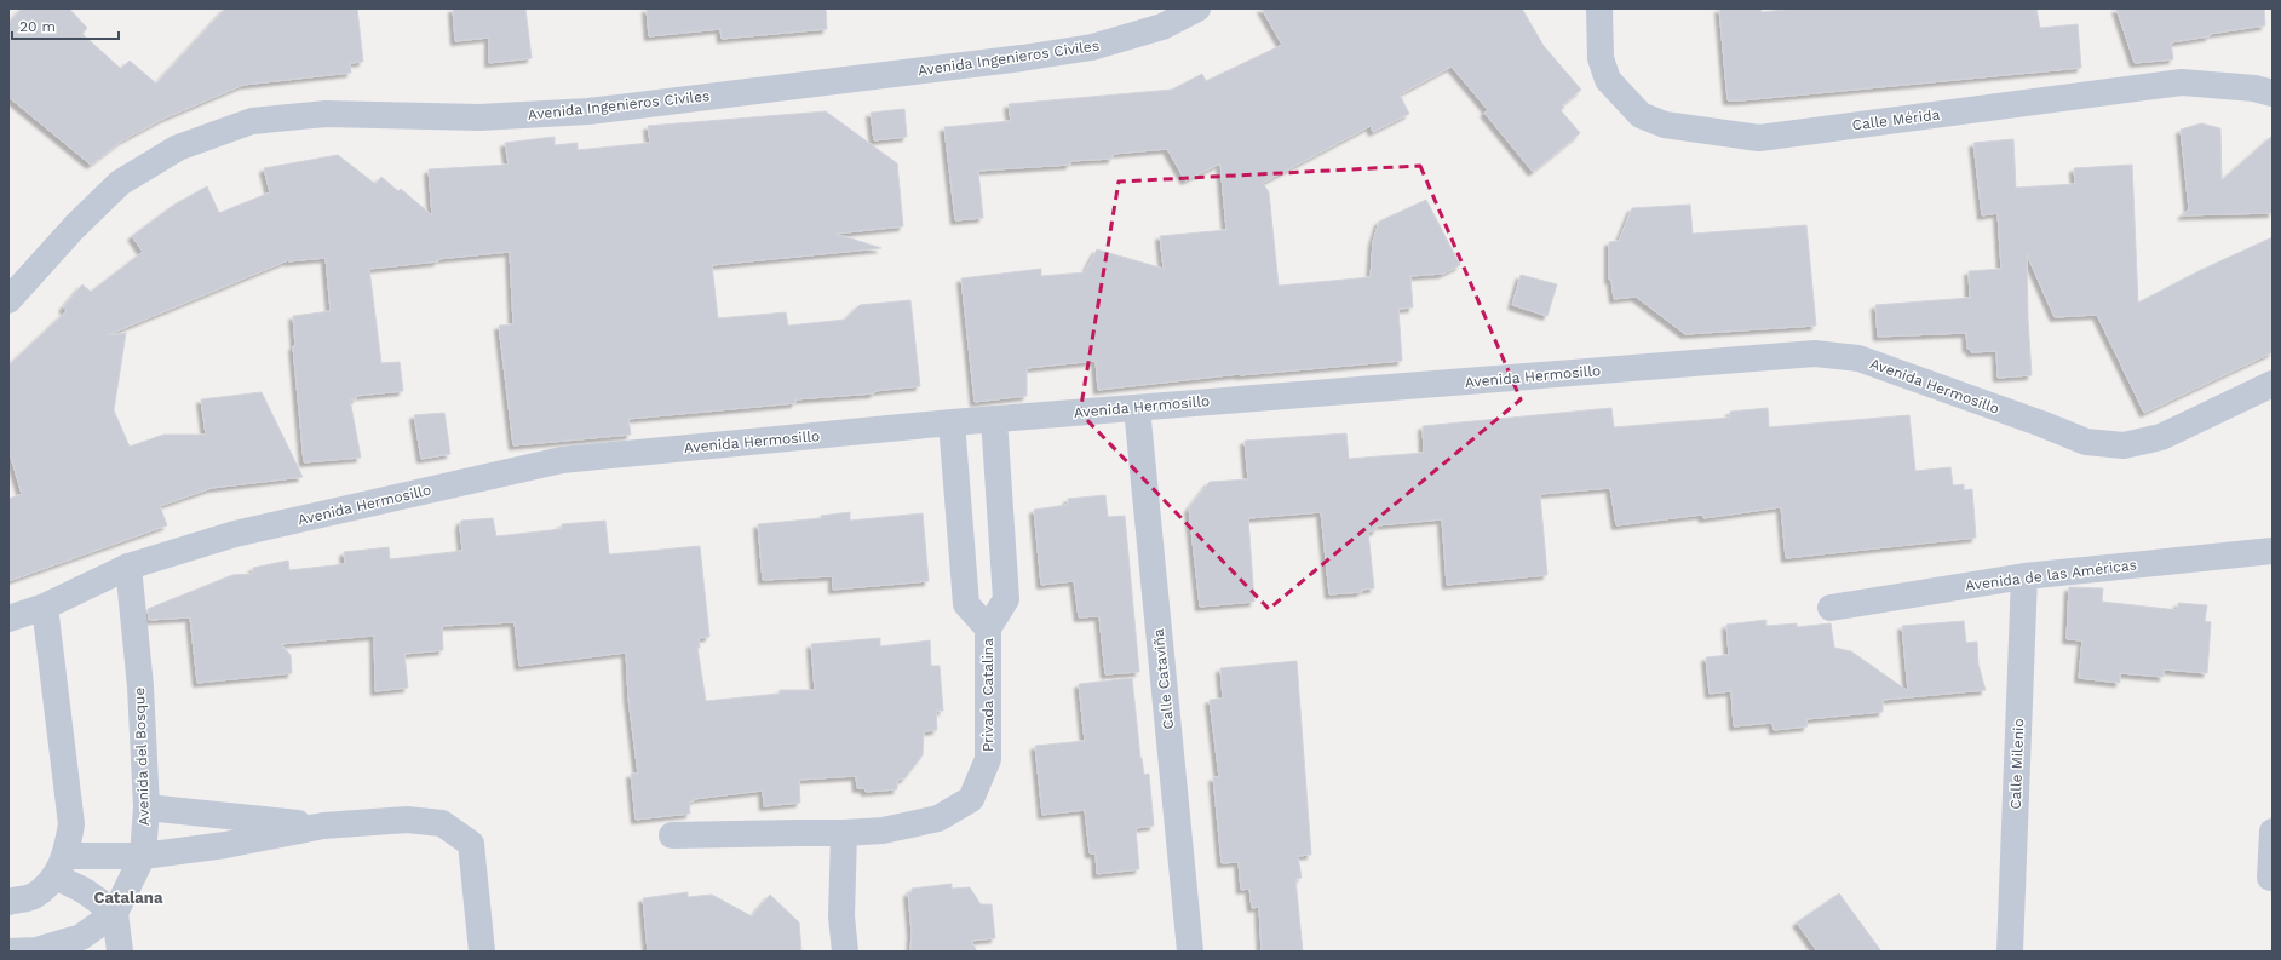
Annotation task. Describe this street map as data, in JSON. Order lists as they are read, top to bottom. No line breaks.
{"streets":{"street":["Avenida Ingenieros Civiles","Calle Mérida","Avenida Hermosillo","Avenida de las Américas","Calle Cataviña","Privada Catalina","Avenida del Bosque","Calle Milenio"]},"crossings":[["Avenida Hermosillo","Calle Cataviña"],["Avenida Hermosillo","Privada Catalina"],["Avenida Hermosillo","Avenida del Bosque"],["Avenida de las Américas","Calle Milenio"]],"districts":["Catalana"],"scale_bar":"20 m"}
